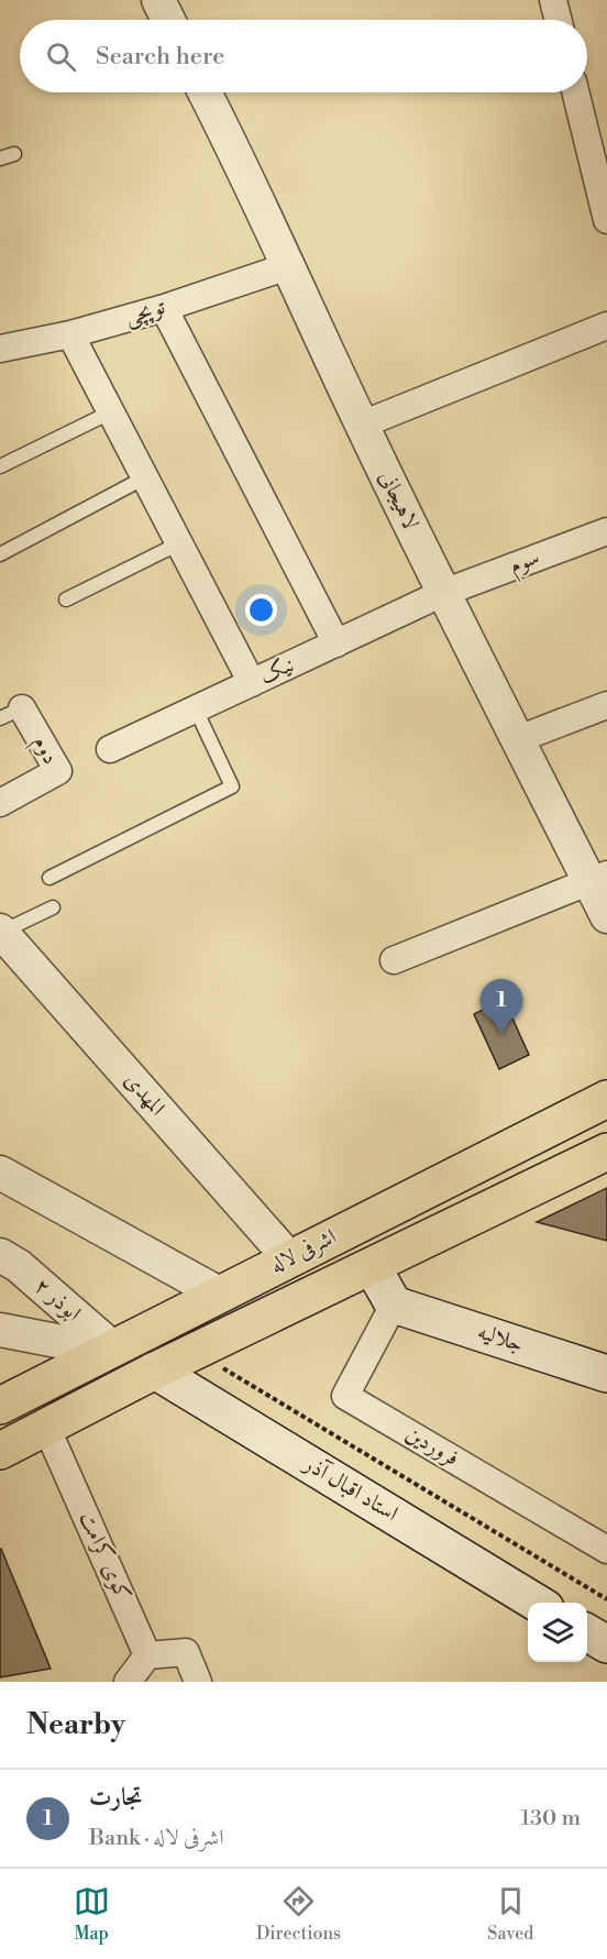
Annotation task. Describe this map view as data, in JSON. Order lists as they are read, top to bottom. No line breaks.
{"streets":{"main road":["اشرفی لاله","جلالیه","استاد اقبال آذر"],"street":["توپچی","لاهیجانی","سوم","نیک","دوم","المهدی","ابوذر ۲","فروردین","کوی کرامت"]},"crossings":[["توپچی","لاهیجانی"],["لاهیجانی","سوم"],["لاهیجانی","نیک"],["سوم","نیک"],["المهدی","اشرفی لاله"],["اشرفی لاله","ابوذر ۲"],["اشرفی لاله","استاد اقبال آذر"],["اشرفی لاله","کوی کرامت"],["جلالیه","فروردین"]],"page":{"search":"Search here","pins":"1","heading":"Nearby","list":[{"mark":"1","name":"تجارت","note":"Bank · اشرفی لاله","value":"130 m"}],"nav":["Map","Directions","Saved"]}}
